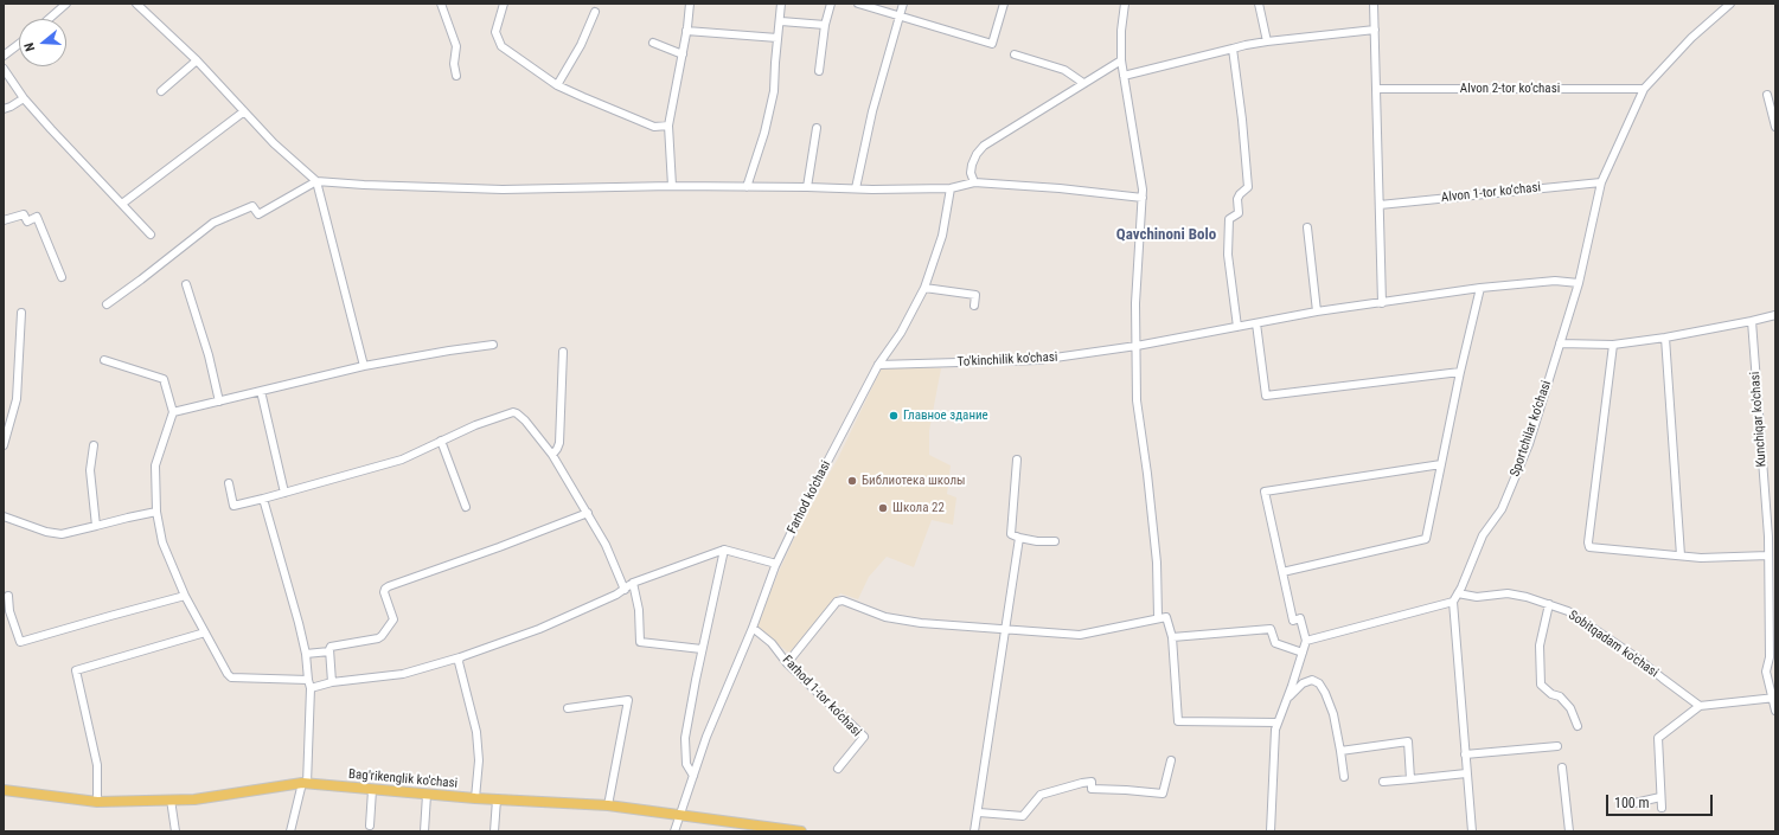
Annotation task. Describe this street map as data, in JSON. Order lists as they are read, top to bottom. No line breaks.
{"streets":{"main road":["Bag'rikenglik ko'chasi"],"street":["Alvon 2-tor ko‘chasi","Alvon 1-tor ko‘chasi","To'kinchilik ko'chasi","Kunchiqar ko'chasi","Sportchilar ko‘chasi","Farhod ko'chasi","Sobitqadam ko'chasi","Farhod 1-tor ko'chasi"]},"crossings":[["Alvon 2-tor ko‘chasi","Sportchilar ko‘chasi"],["Alvon 1-tor ko‘chasi","Sportchilar ko‘chasi"],["To'kinchilik ko'chasi","Sportchilar ko‘chasi"],["To'kinchilik ko'chasi","Farhod ko'chasi"],["Sportchilar ko‘chasi","Sobitqadam ko'chasi"],["Farhod ko'chasi","Farhod 1-tor ko'chasi"],["Farhod ko'chasi","Bag'rikenglik ko'chasi"]],"districts":["Qavchinoni Bolo"],"places":["Главное здание","Библиотека школы","Школа 22"],"scale_bar":"100 m","north":"left"}
